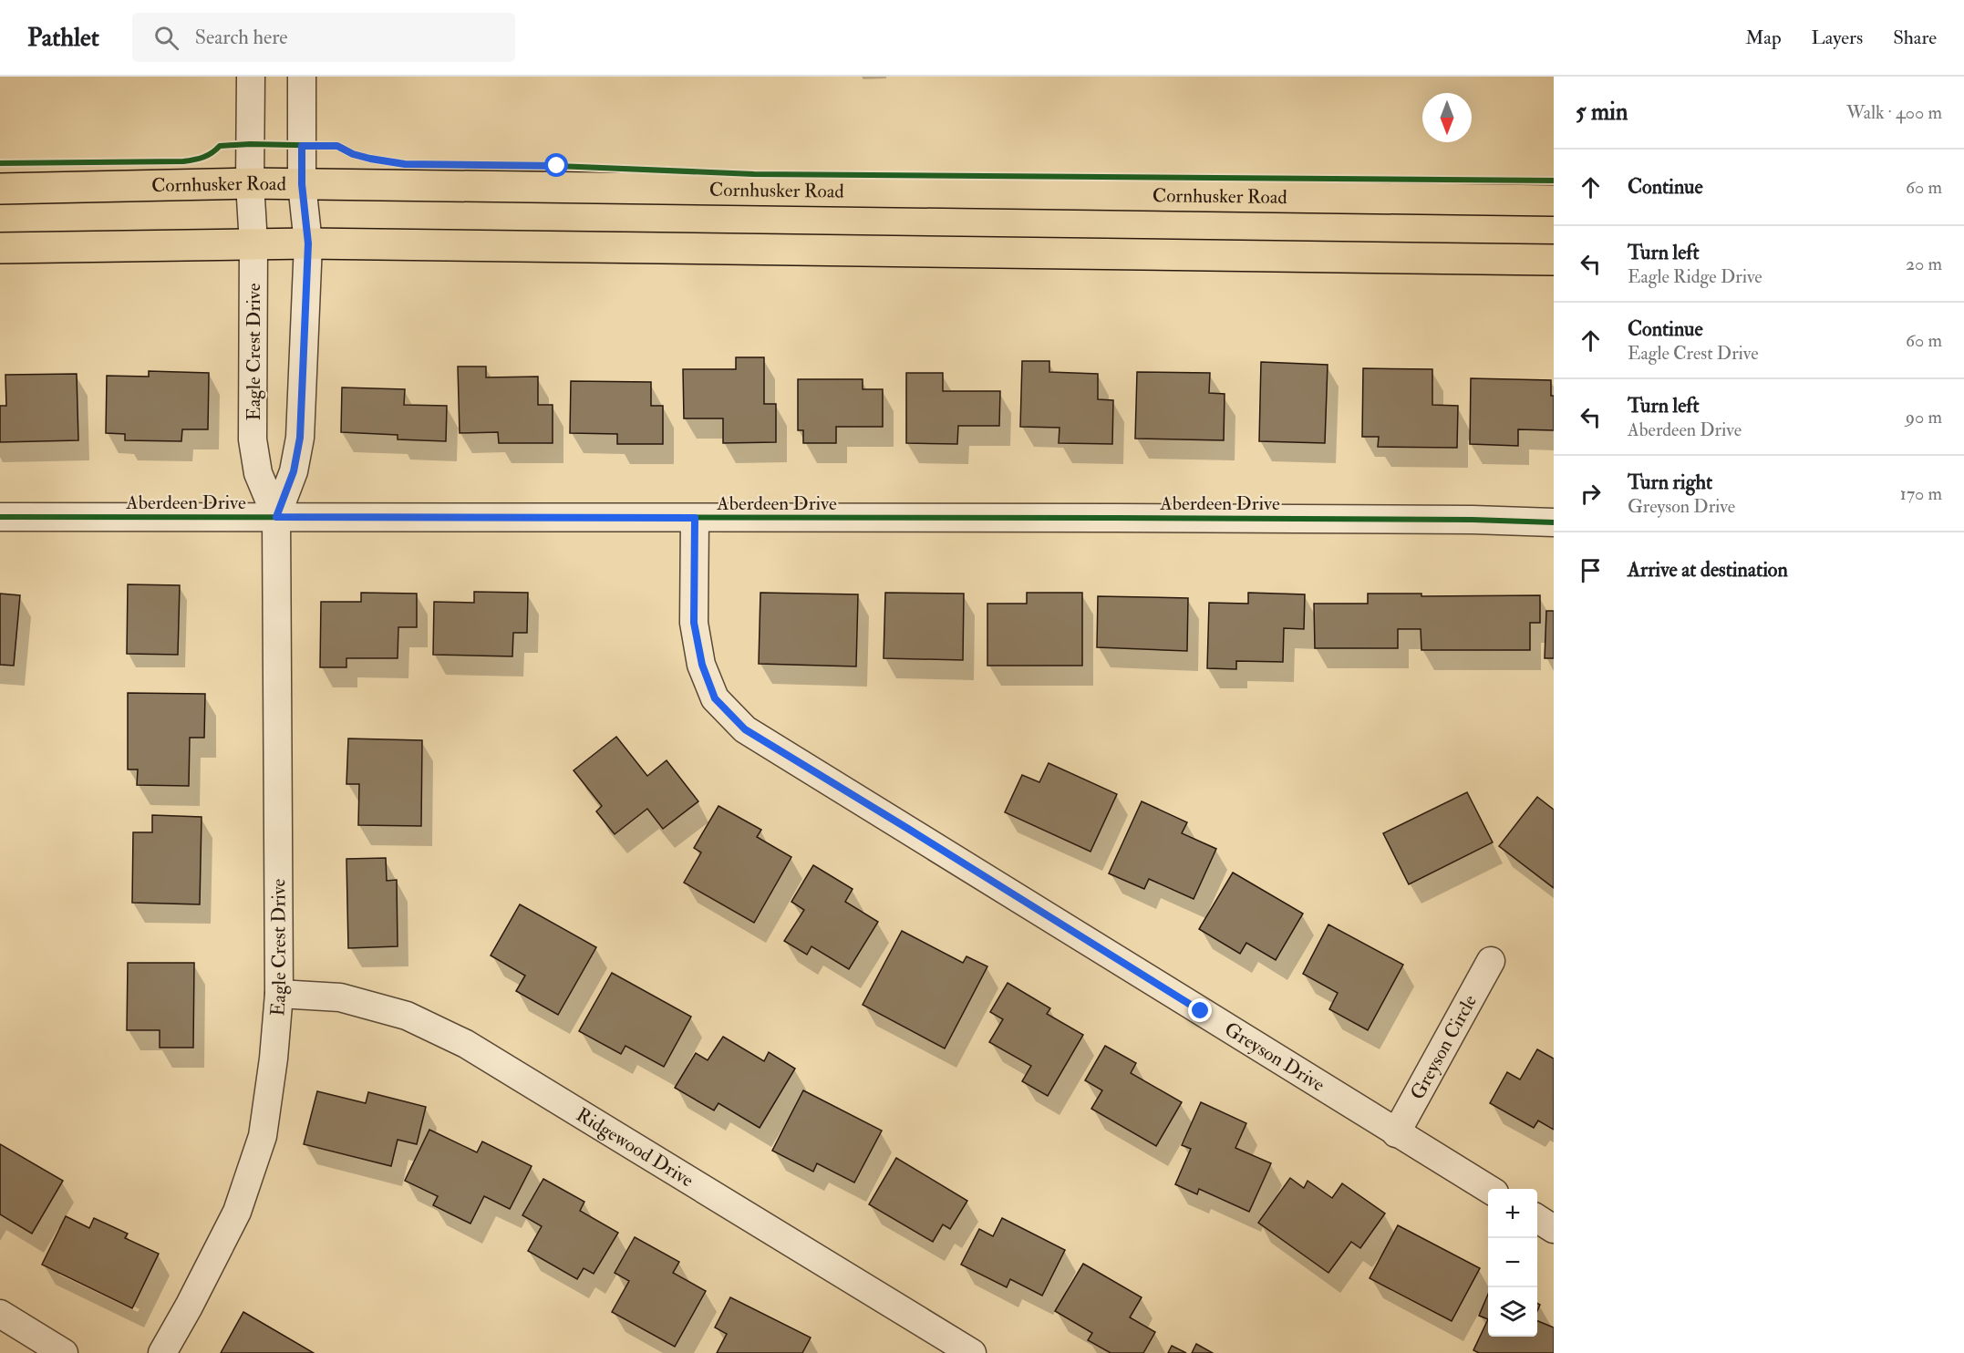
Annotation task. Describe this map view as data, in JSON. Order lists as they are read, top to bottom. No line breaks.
{"streets":{"main road":["Cornhusker Road"],"street":["Eagle Crest Drive","Aberdeen Drive","Greyson Circle","Greyson Drive","Ridgewood Drive"]},"crossings":[["Cornhusker Road","Eagle Crest Drive"],["Eagle Crest Drive","Aberdeen Drive"],["Eagle Crest Drive","Ridgewood Drive"],["Aberdeen Drive","Greyson Drive"],["Greyson Circle","Greyson Drive"]],"north":"bottom","page":{"header":"Pathlet","search":"Search here","nav":["Map","Layers","Share"],"heading":["5 min","Walk · 400 m"],"list":[["Continue","60 m"],["Turn left","Eagle Ridge Drive","20 m"],["Continue","Eagle Crest Drive","60 m"],["Turn left","Aberdeen Drive","90 m"],["Turn right","Greyson Drive","170 m"],"Arrive at destination"],"map_buttons":["+","−"]}}
